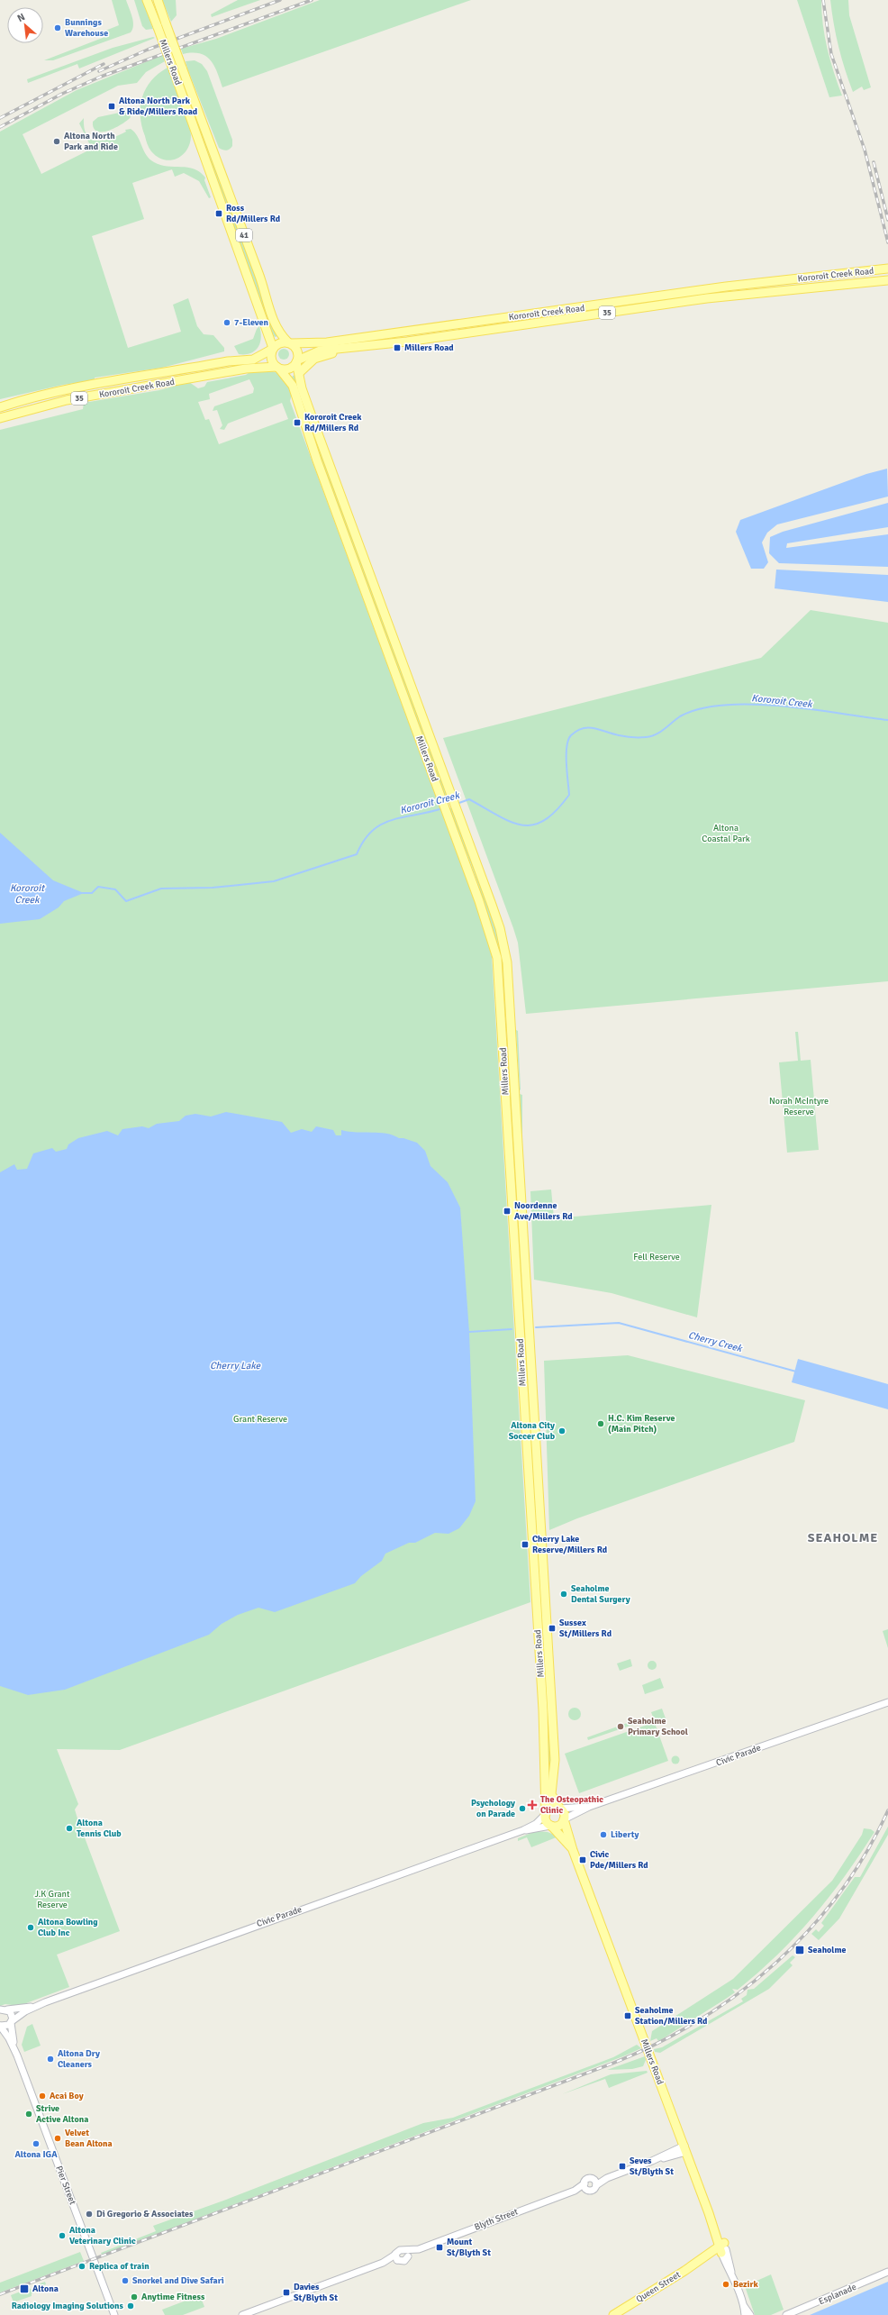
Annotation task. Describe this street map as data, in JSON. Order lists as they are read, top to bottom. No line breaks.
{"streets":{"main road":["Millers Road","41","Kororoit Creek Road","35","Queen Street"],"street":["Civic Parade","Pier Street","Blyth Street","Esplanade"]},"crossings":[["Millers Road","Kororoit Creek Road"],["Millers Road","35"],["Millers Road","Civic Parade"],["Millers Road","Queen Street"],["Kororoit Creek Road","35"],["Civic Parade","Pier Street"]],"districts":["SEAHOLME"],"water":["Kororoit Creek","Cherry Creek","Cherry Lake"],"parks":["Altona Coastal Park","Norah McIntyre Reserve","Fell Reserve","Grant Reserve","J.K Grant Reserve"],"places":{"other":["Bunnings Warehouse","Altona North Park and Ride","7-Eleven","H.C. Kim Reserve (Main Pitch)","Altona City Soccer Club","Seaholme Dental Surgery","Seaholme Primary School","Psychology on Parade","Altona Tennis Club","Liberty","Altona Bowling Club Inc","Altona Dry Cleaners","Acai Boy","Strive Active Altona","Velvet Bean Altona","Altona IGA","Di Gregorio & Associates","Altona Veterinary Clinic","Replica of train","Snorkel and Dive Safari","Bezirk","Anytime Fitness","Radiology Imaging Solutions"],"transit":["Altona North Park & Ride/Millers Road","Ross Rd/Millers Rd","Millers Road","Kororoit Creek Rd/Millers Rd","Noordenne Ave/Millers Rd","Cherry Lake Reserve/Millers Rd","Sussex St/Millers Rd","Civic Pde/Millers Rd","Seaholme","Seaholme Station/Millers Rd","Seves St/Blyth St","Mount St/Blyth St","Altona","Davies St/Blyth St"],"health":["The Osteopathic Clinic"]},"north":"top left"}
